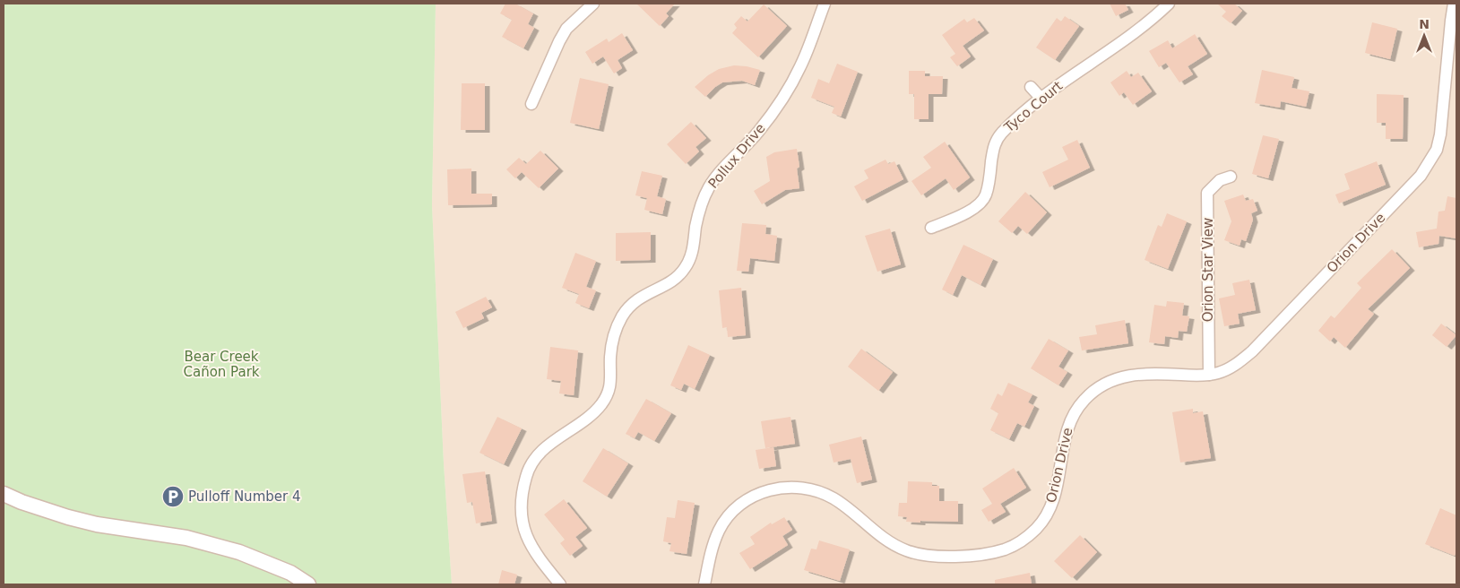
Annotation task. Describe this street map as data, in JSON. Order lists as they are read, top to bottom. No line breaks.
{"streets":{"street":["Tyco Court","Pollux Drive","Orion Drive","Orion Star View"]},"crossings":[["Orion Drive","Orion Star View"]],"parks":["Bear Creek Cañon Park"],"places":{"parking":["Pulloff Number 4"]},"north":"top"}
